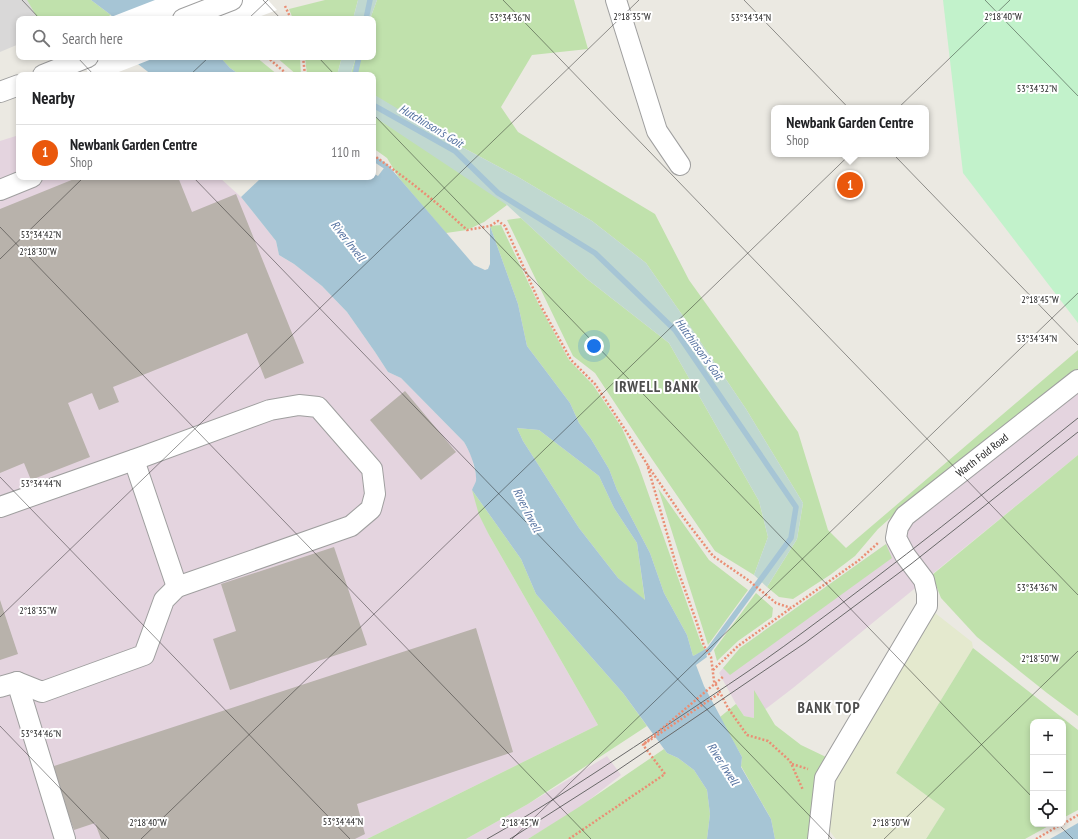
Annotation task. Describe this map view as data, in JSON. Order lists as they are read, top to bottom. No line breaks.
{"streets":{"street":["Warth Fold Road"]},"districts":["IRWELL BANK","BANK TOP"],"water":["Hutchinson's Goit","River Irwell"],"page":{"search":"Search here","heading":"Nearby","popup":["Newbank Garden Centre","Shop"],"list":[{"mark":"1","name":"Newbank Garden Centre","note":"Shop","value":"110 m"}],"pins":"1","map_buttons":["+","−"]},"coordinates":["2°18'35\"W","2°18'40\"W","53°34'36\"N","53°34'34\"N","53°34'32\"N","53°34'42\"N","2°18'30\"W","2°18'45\"W","53°34'44\"N","2°18'50\"W","53°34'46\"N"]}
